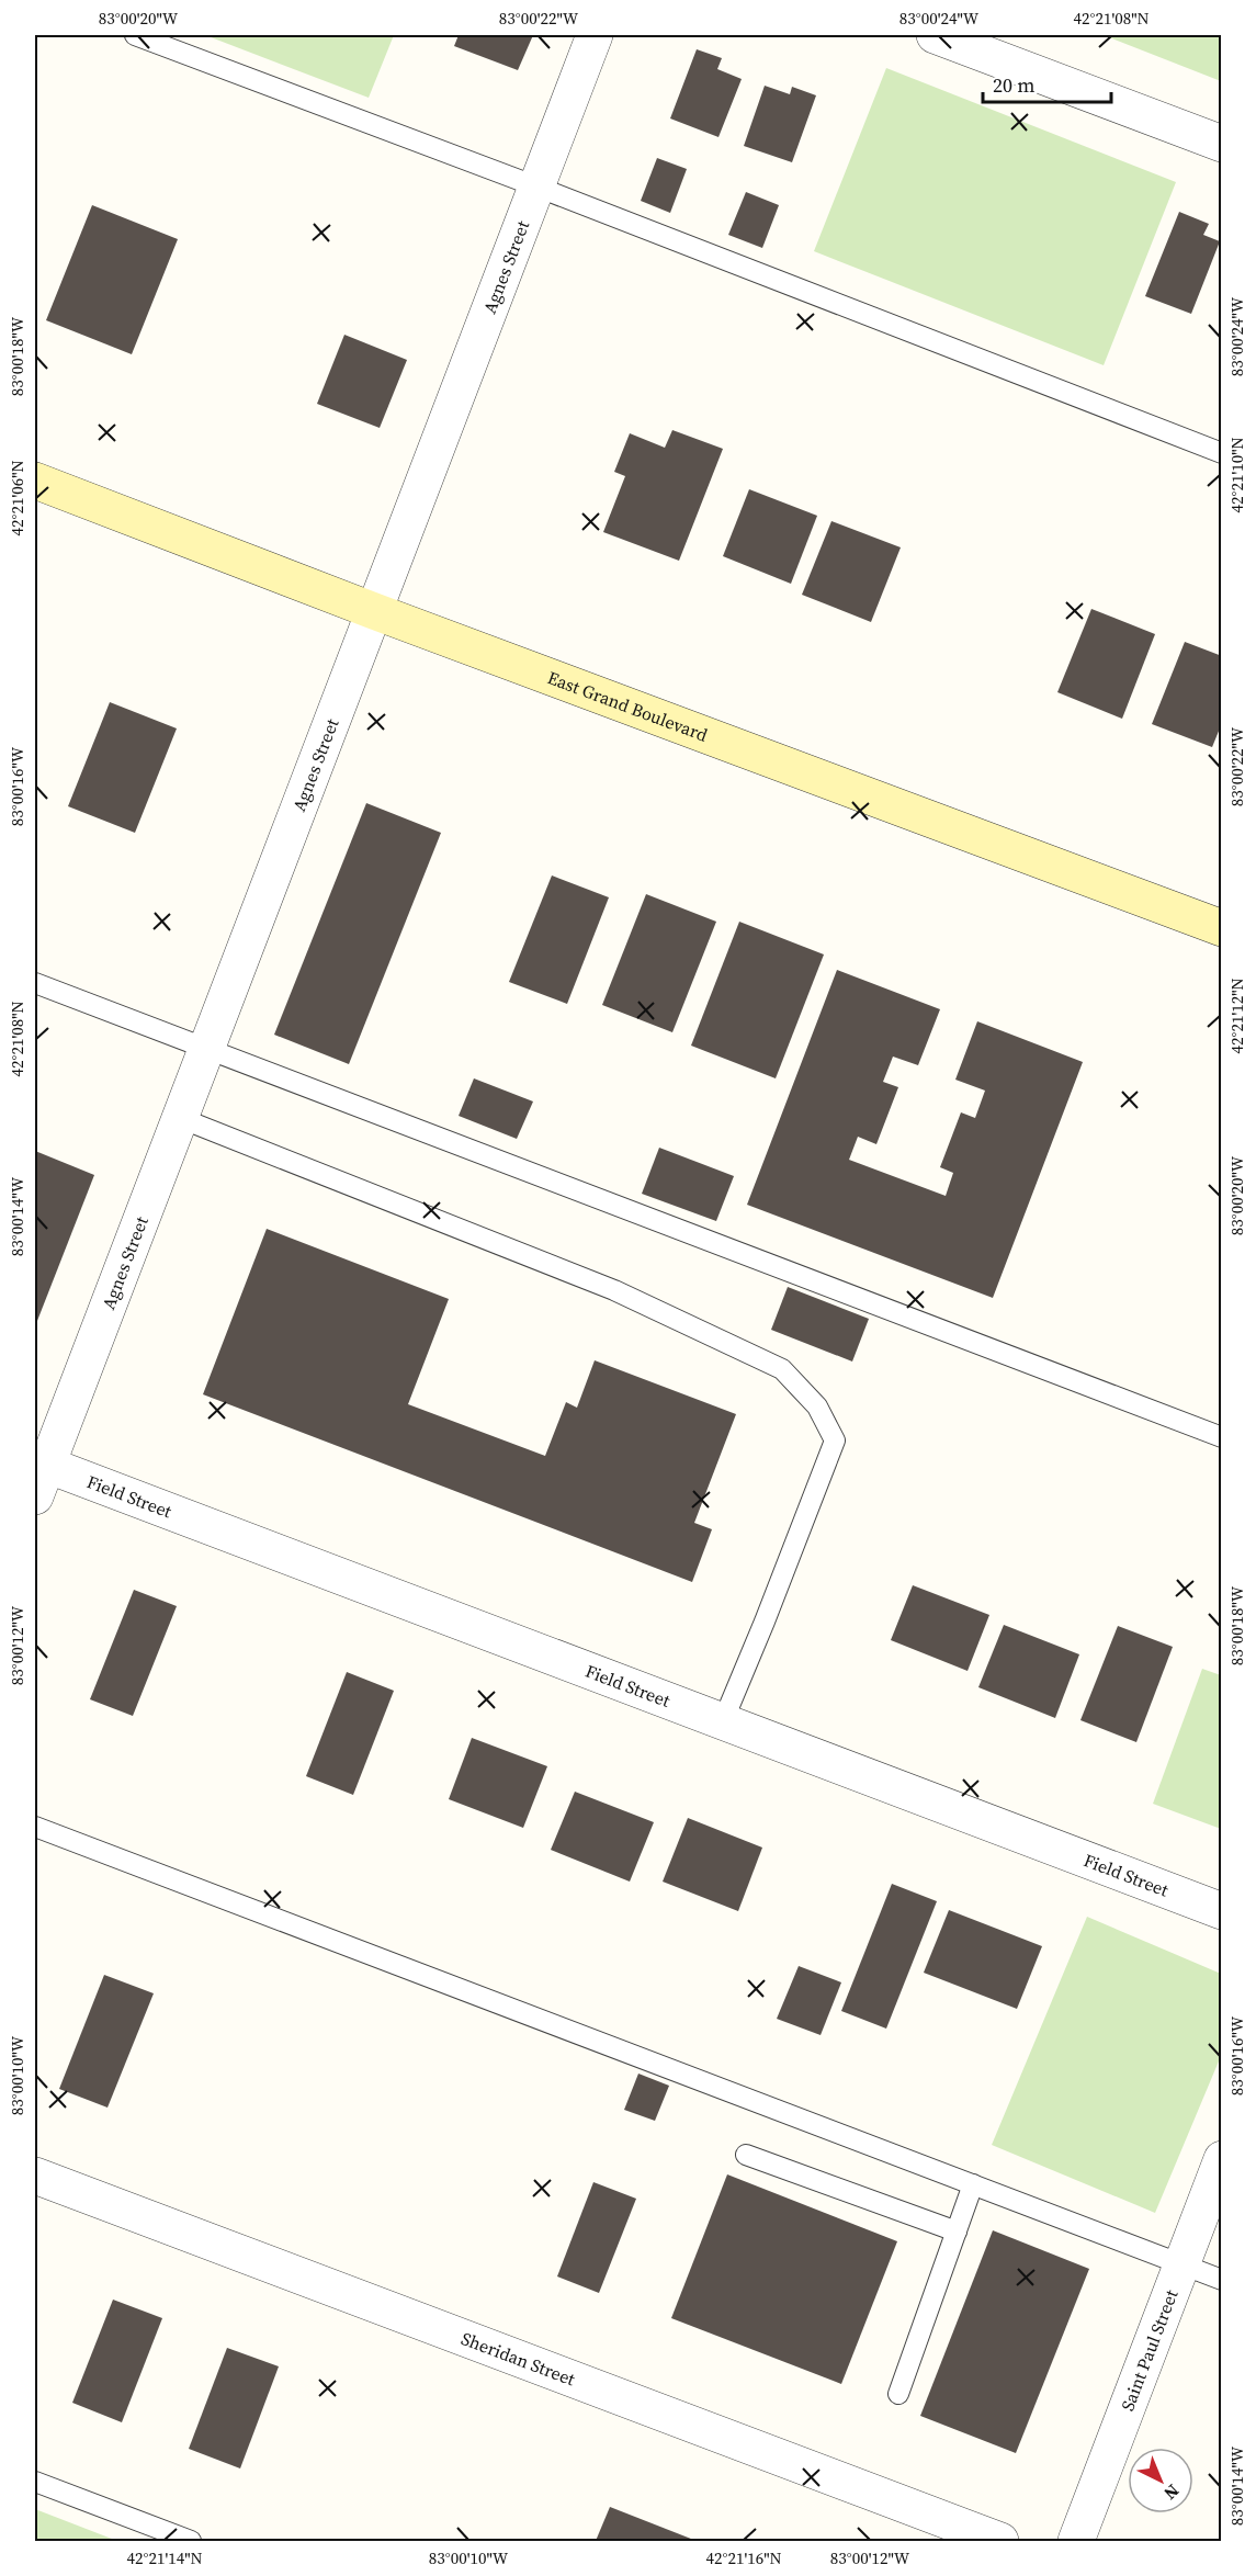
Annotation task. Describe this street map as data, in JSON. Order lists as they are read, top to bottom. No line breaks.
{"streets":{"main road":["East Grand Boulevard"],"street":["Agnes Street","Field Street","Saint Paul Street","Sheridan Street"]},"crossings":[["Agnes Street","East Grand Boulevard"],["Agnes Street","Field Street"]],"scale_bar":"20 m","north":"bottom right","coordinates":["83°00'20\"W","83°00'22\"W","83°00'24\"W","42°21'08\"N","83°00'18\"W","42°21'10\"N","42°21'06\"N","83°00'16\"W","42°21'12\"N","83°00'14\"W","83°00'12\"W","83°00'10\"W","42°21'14\"N","42°21'16\"N"]}
